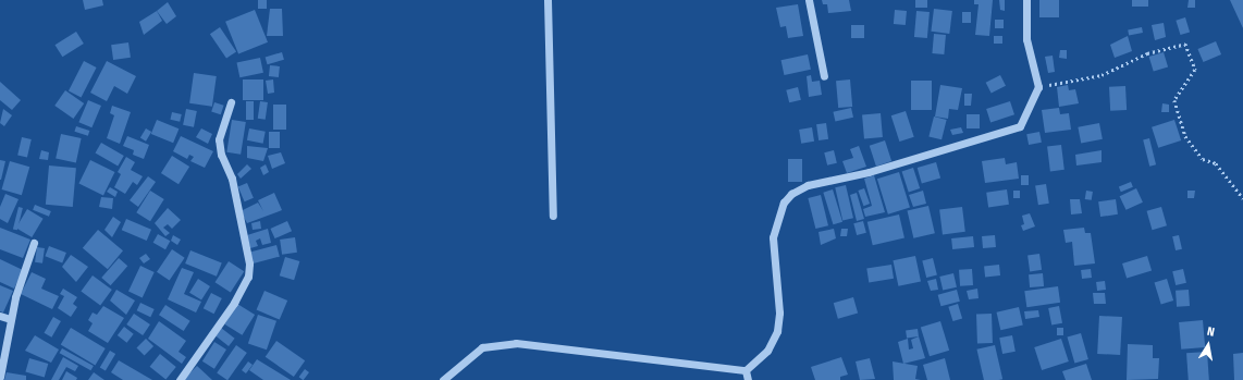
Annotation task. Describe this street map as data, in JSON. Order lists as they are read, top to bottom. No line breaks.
{"north":"top"}
